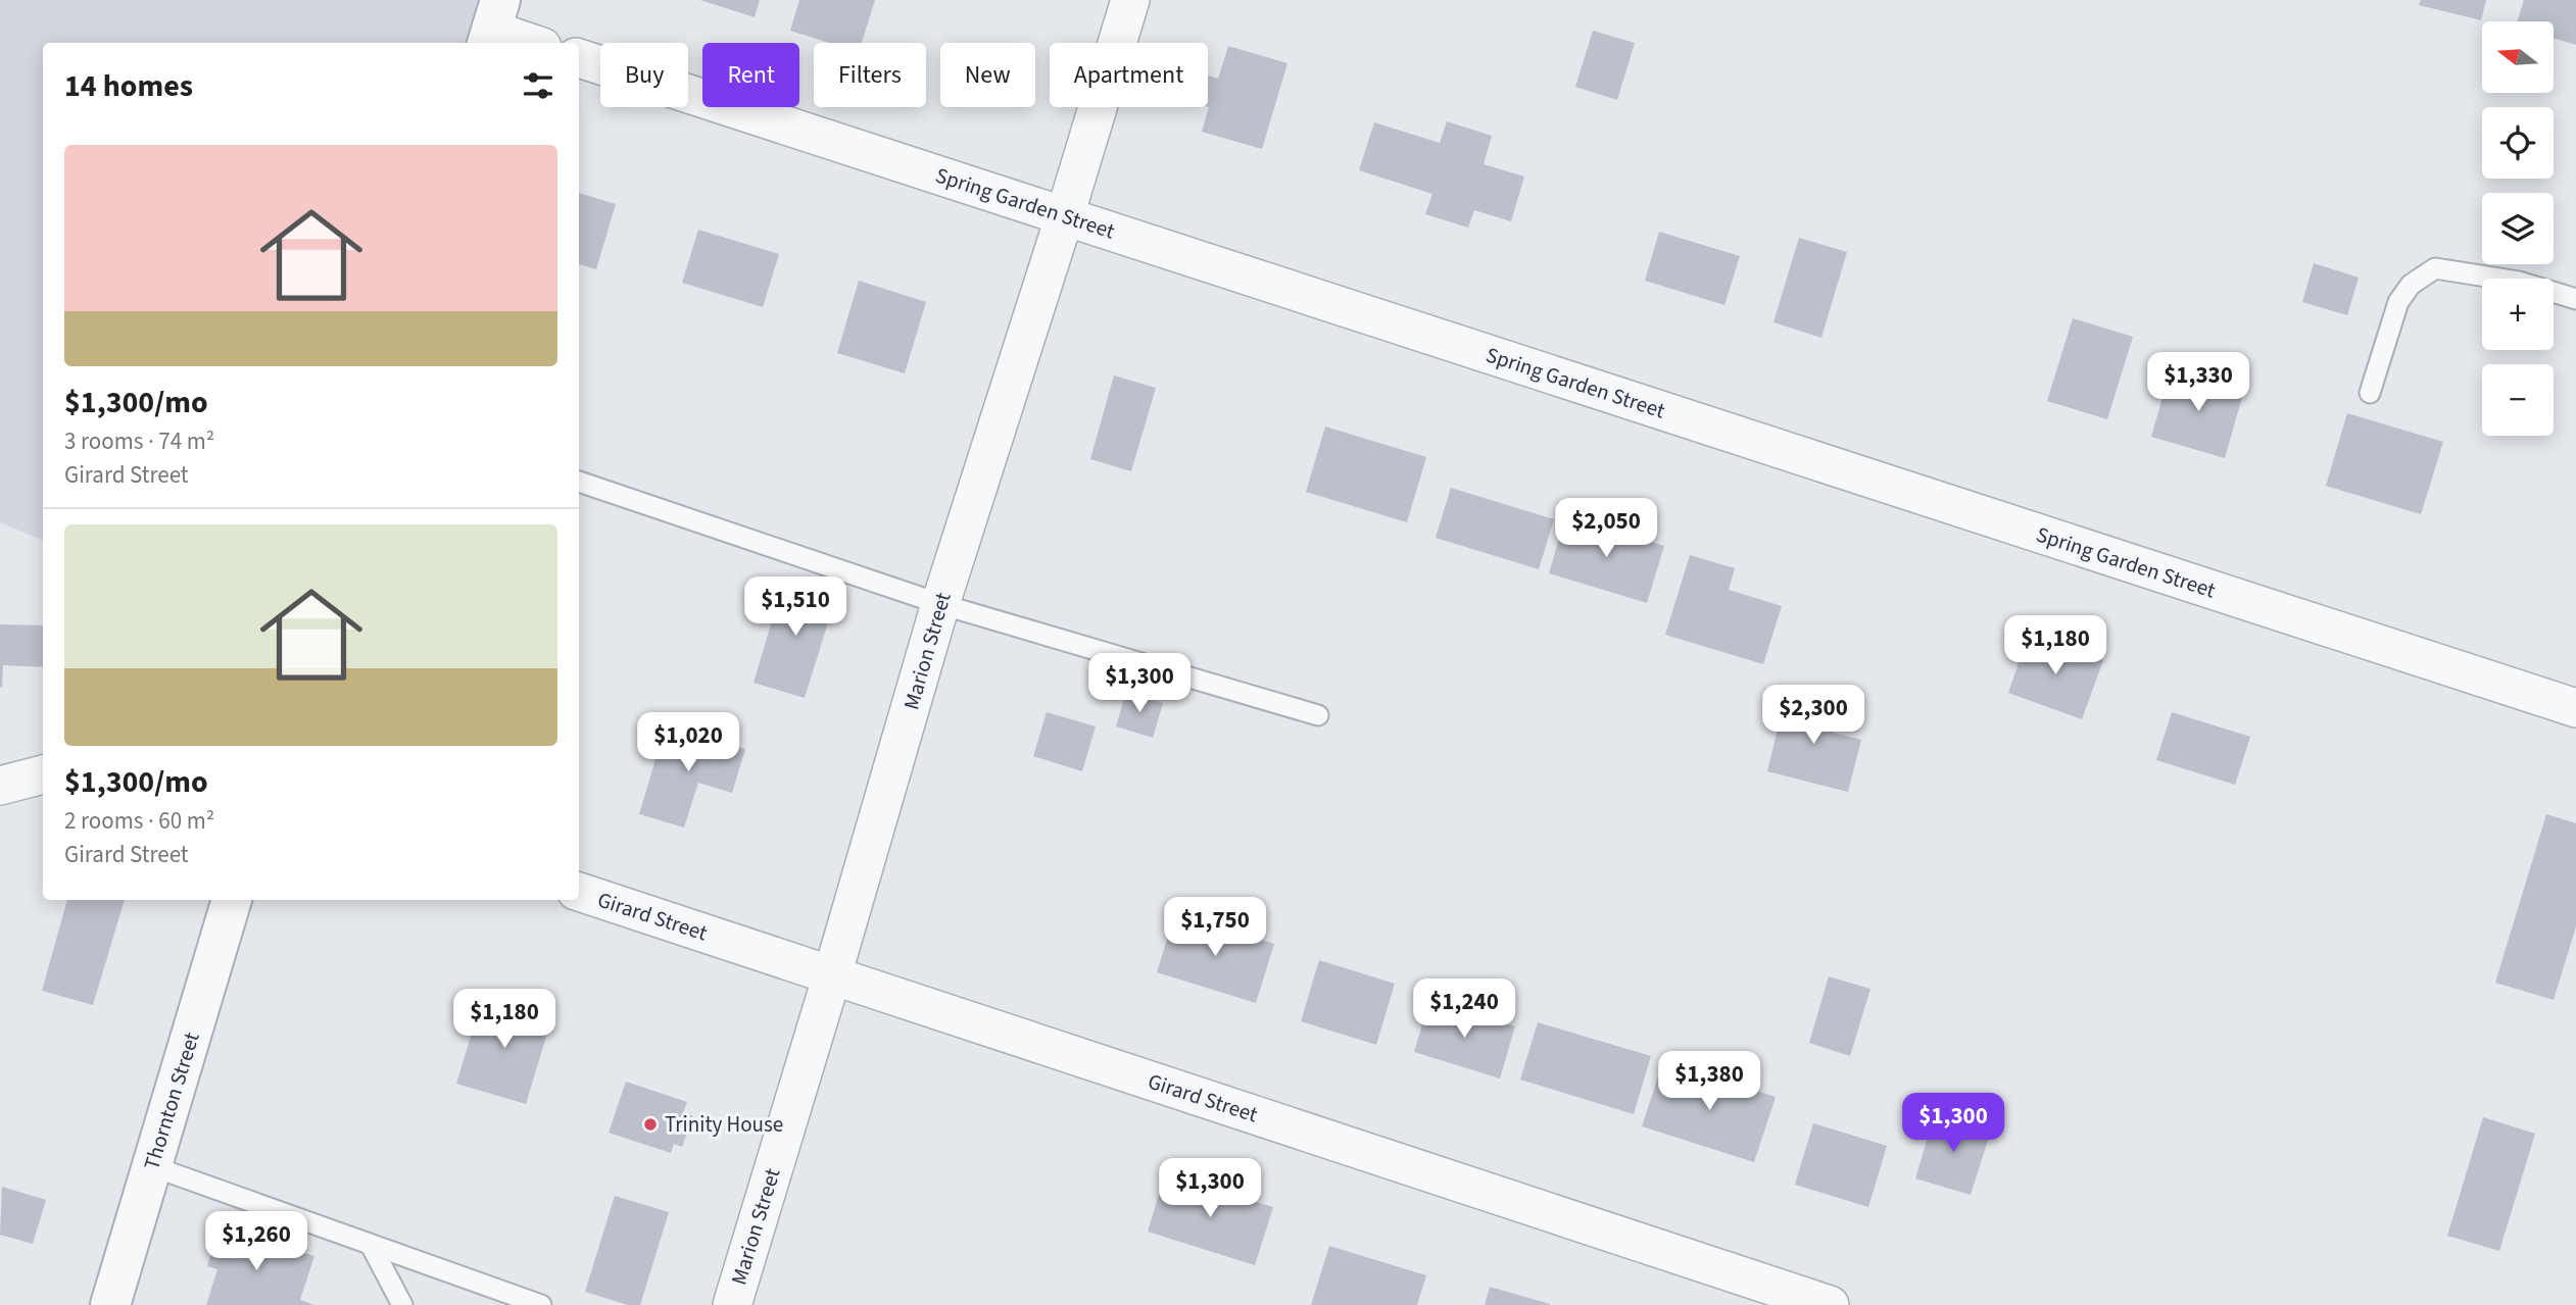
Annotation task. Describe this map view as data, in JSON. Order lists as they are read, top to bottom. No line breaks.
{"streets":{"street":["Spring Garden Street","Marion Street","Girard Street","Thornton Street"]},"crossings":[["Spring Garden Street","Marion Street"],["Marion Street","Girard Street"]],"places":["Trinity House"],"north":"left","page":{"map_buttons":["+","−"],"chip":["Buy","Rent","Filters","New","Apartment"],"heading":"14 homes","list":[{"name":"$1,300/mo","note":"3 rooms · 74 m² · Girard Street"},{"name":"$1,300/mo","note":"2 rooms · 60 m² · Girard Street"}],"price":["$1,330","$2,050","$1,510","$1,180","$1,300","$2,300","$1,020","$1,750","$1,240","$1,180","$1,380","$1,300","$1,300","$1,260"]}}
